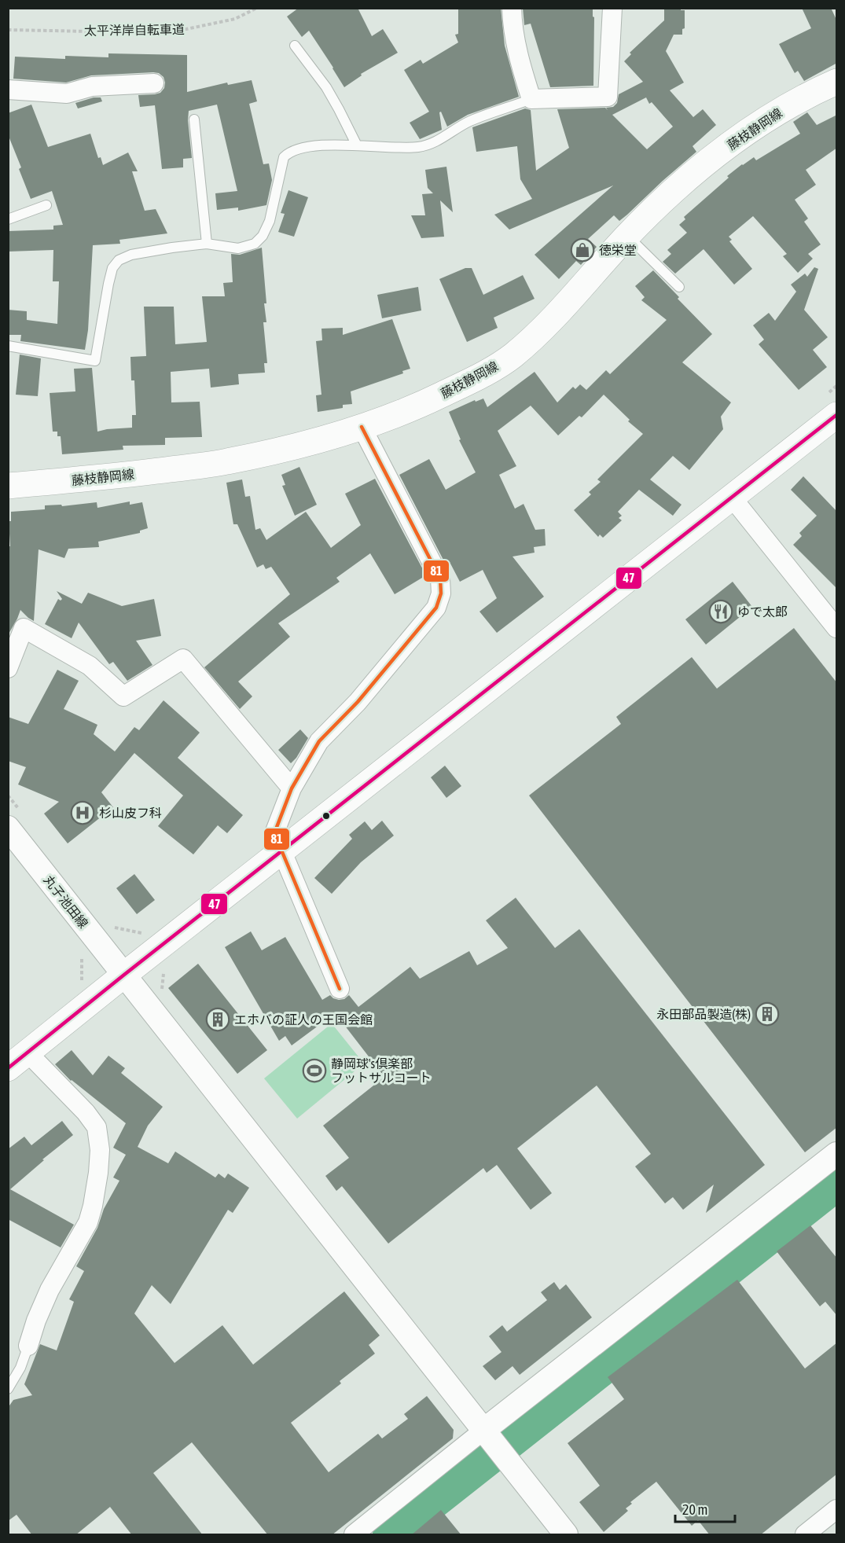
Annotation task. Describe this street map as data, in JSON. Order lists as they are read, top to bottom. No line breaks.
{"streets":{"main road":["藤枝静岡線"],"street":["丸子池田線"],"path":["太平洋岸自転車道"]},"places":{"shop":["徳栄堂"],"restaurant":["ゆで太郎"],"hospital":["杉山皮フ科"],"building":["永田部品製造(株)","エホバの証人の王国会館"],"sports":["静岡球's倶楽部 フットサルコート"]},"lines":["transit line 47","transit line 81"],"scale_bar":"20 m"}
